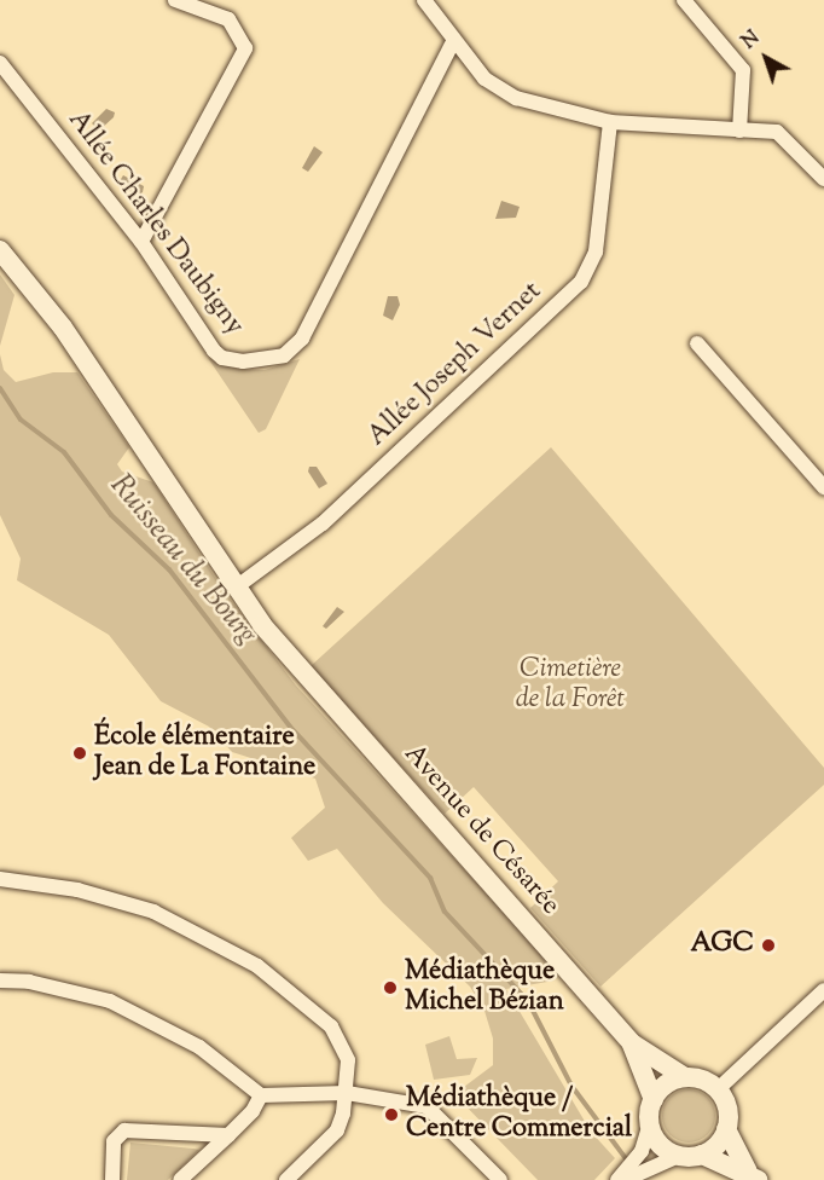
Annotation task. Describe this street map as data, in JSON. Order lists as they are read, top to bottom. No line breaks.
{"streets":{"street":["Allée Charles Daubigny","Allée Joseph Vernet","Avenue de Césarée"]},"crossings":[["Allée Joseph Vernet","Avenue de Césarée"]],"water":["Ruisseau du Bourg"],"parks":["Cimetière de la Forêt"],"places":["École élémentaire Jean de La Fontaine","AGC","Médiathèque Michel Bézian","Médiathèque / Centre Commercial"],"north":"top left"}
